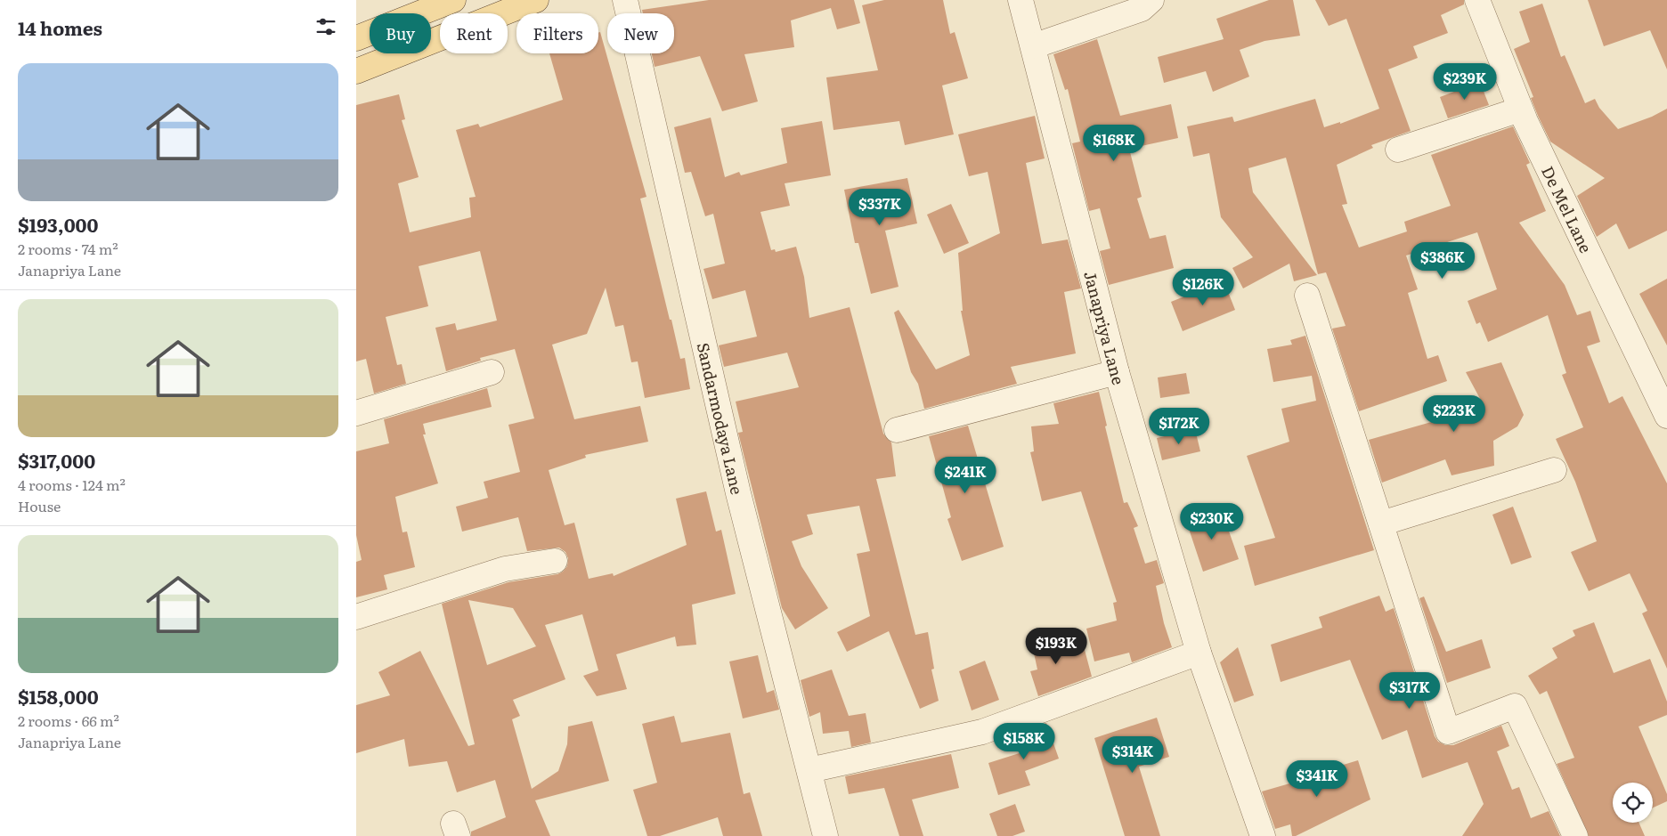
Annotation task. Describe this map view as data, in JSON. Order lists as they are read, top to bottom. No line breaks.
{"streets":{"street":["De Mel Lane","Janapriya Lane","Sandarmodaya Lane"]},"page":{"heading":"14 homes","chip":["Buy","Rent","Filters","New"],"list":[{"name":"$193,000","note":"2 rooms · 74 m² · Janapriya Lane"},{"name":"$317,000","note":"4 rooms · 124 m² · House"},{"name":"$158,000","note":"2 rooms · 66 m² · Janapriya Lane"}],"price":["$239K","$168K","$337K","$386K","$126K","$223K","$172K","$241K","$230K","$193K","$317K","$158K","$314K","$341K"]}}
